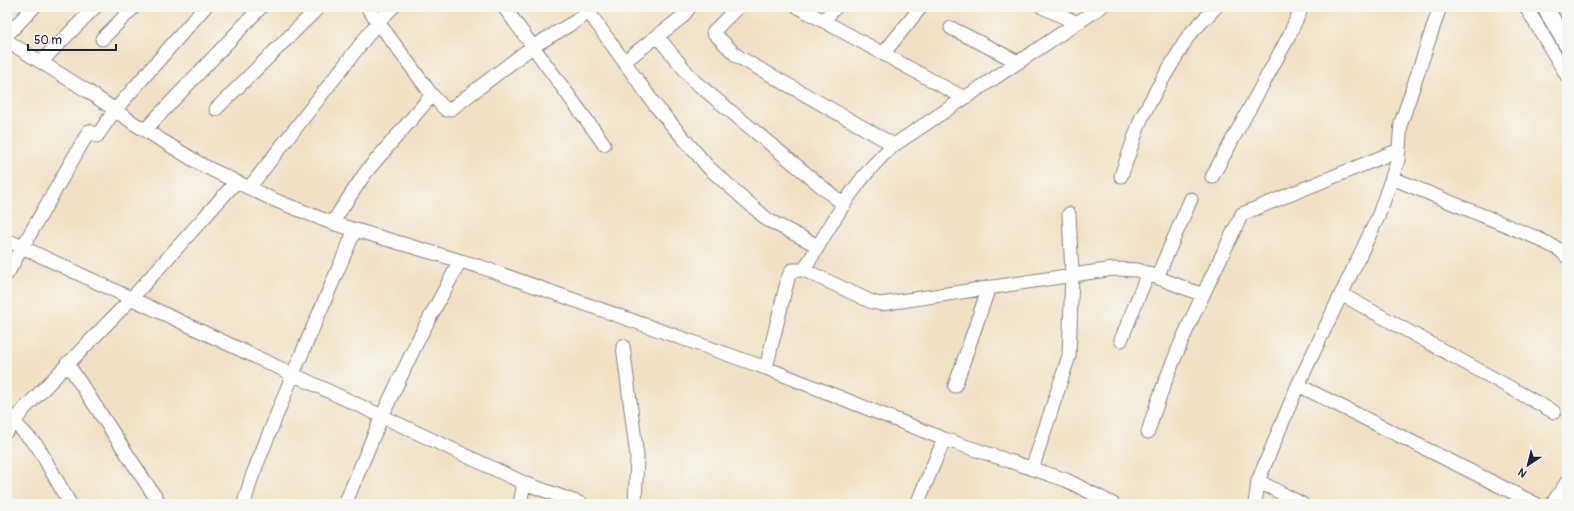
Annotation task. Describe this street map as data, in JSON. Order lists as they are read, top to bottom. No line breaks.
{"scale_bar":"50 m","north":"bottom left"}
